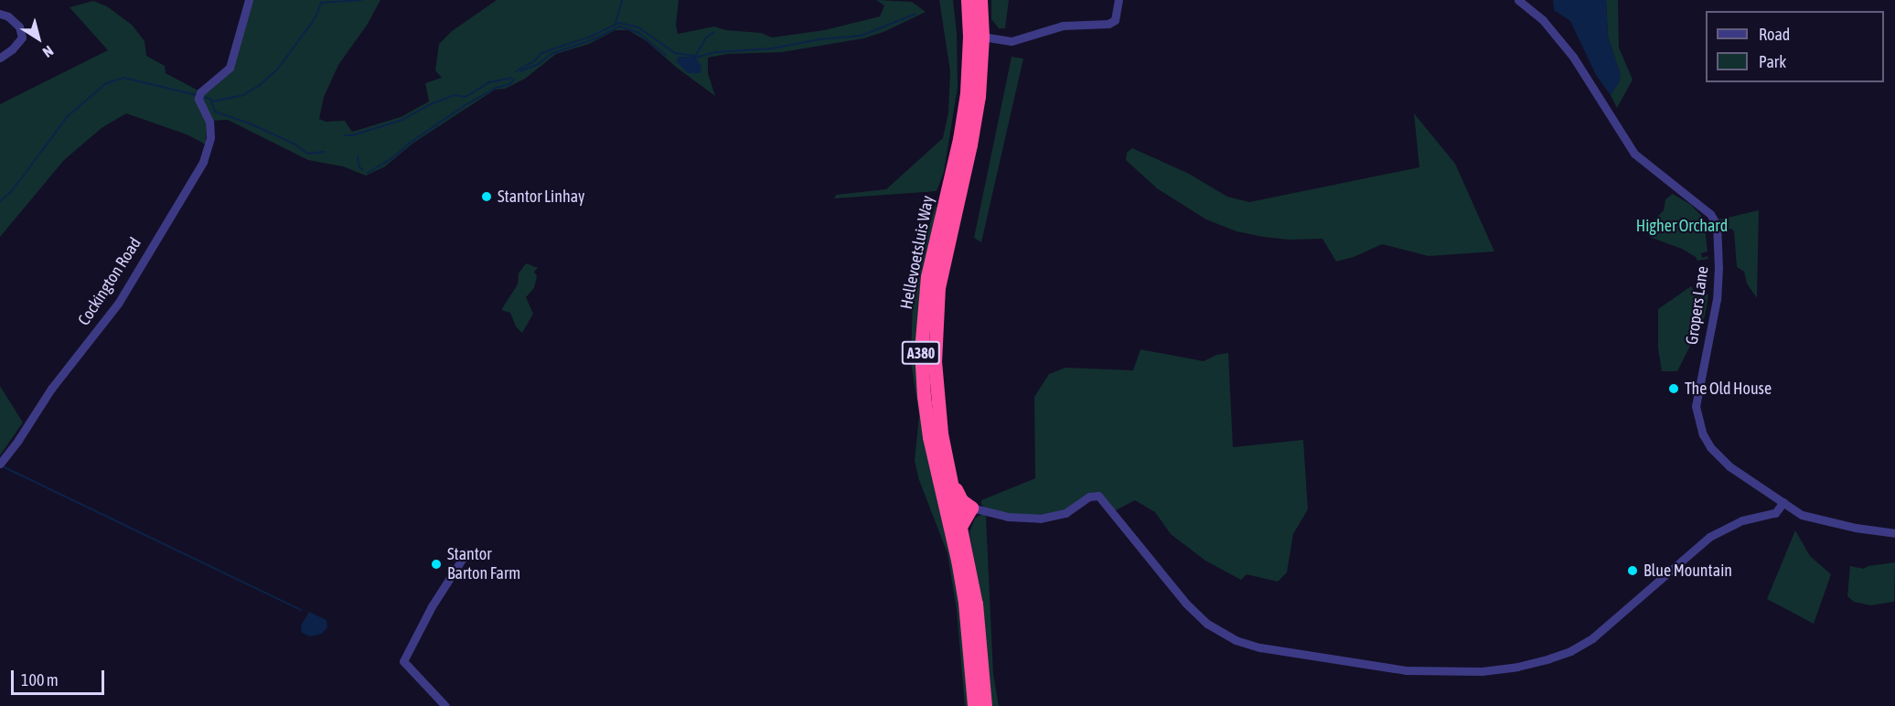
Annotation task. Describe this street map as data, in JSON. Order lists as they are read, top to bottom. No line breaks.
{"streets":{"highway":["Hellevoetsluis Way","A380"],"street":["Cockington Road","Gropers Lane"]},"parks":["Higher Orchard"],"places":["Stantor Linhay","The Old House","Stantor Barton Farm","Blue Mountain"],"legend":["Road","Park"],"scale_bar":"100 m","north":"bottom right"}
